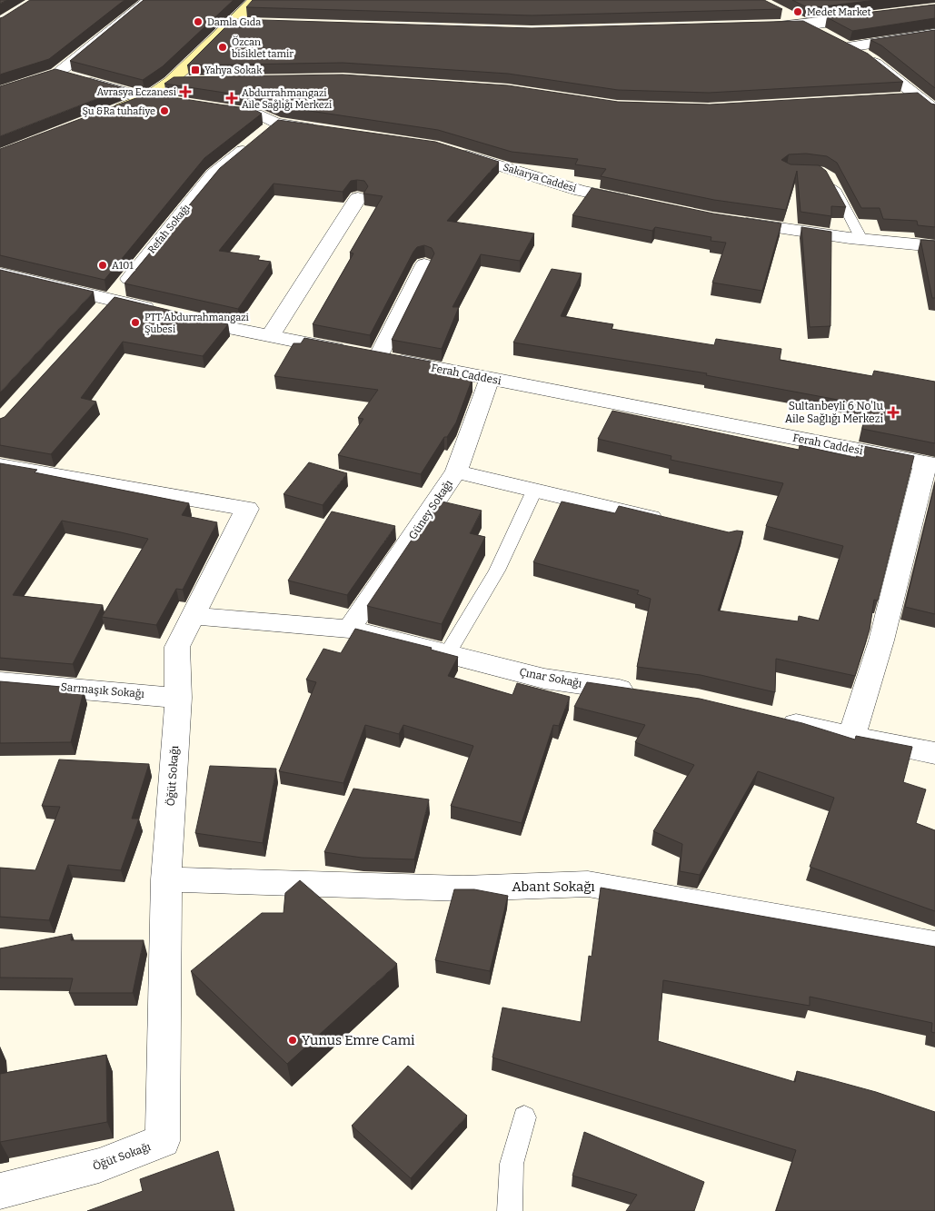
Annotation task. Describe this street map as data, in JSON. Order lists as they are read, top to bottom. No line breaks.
{"streets":{"street":["Sakarya Caddesi","Refah Sokağı","Ferah Caddesi","Güney Sokağı","Çınar Sokağı","Sarmaşık Sokağı","Öğüt Sokağı","Abant Sokağı"]},"crossings":[["Refah Sokağı","Ferah Caddesi"],["Ferah Caddesi","Güney Sokağı"],["Güney Sokağı","Çınar Sokağı"],["Çınar Sokağı","Öğüt Sokağı"],["Sarmaşık Sokağı","Öğüt Sokağı"],["Öğüt Sokağı","Abant Sokağı"]],"places":{"other":["Medet Market","Damla Gıda","Özcan bisiklet tamir","Şu &Ra tuhafiye","A101","PTT Abdurrahmangazi Şubesi","Yunus Emre Cami"],"transit":["Yahya Sokak"],"health":["Avrasya Eczanesi","Abdurrahmangazi Aile Sağlığı Merkezi","Sultanbeyli 6 No'lu Aile Sağlığı Merkezi"]}}
